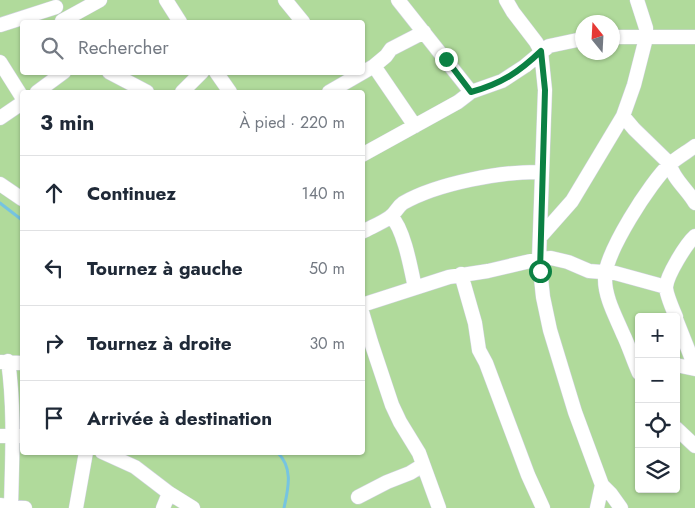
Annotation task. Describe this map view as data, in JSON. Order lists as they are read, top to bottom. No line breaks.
{"north":"top","page":{"search":"Rechercher","heading":["3 min","À pied · 220 m"],"list":[["Continuez","140 m"],["Tournez à gauche","50 m"],["Tournez à droite","30 m"],"Arrivée à destination"],"map_buttons":["+","−"]}}
